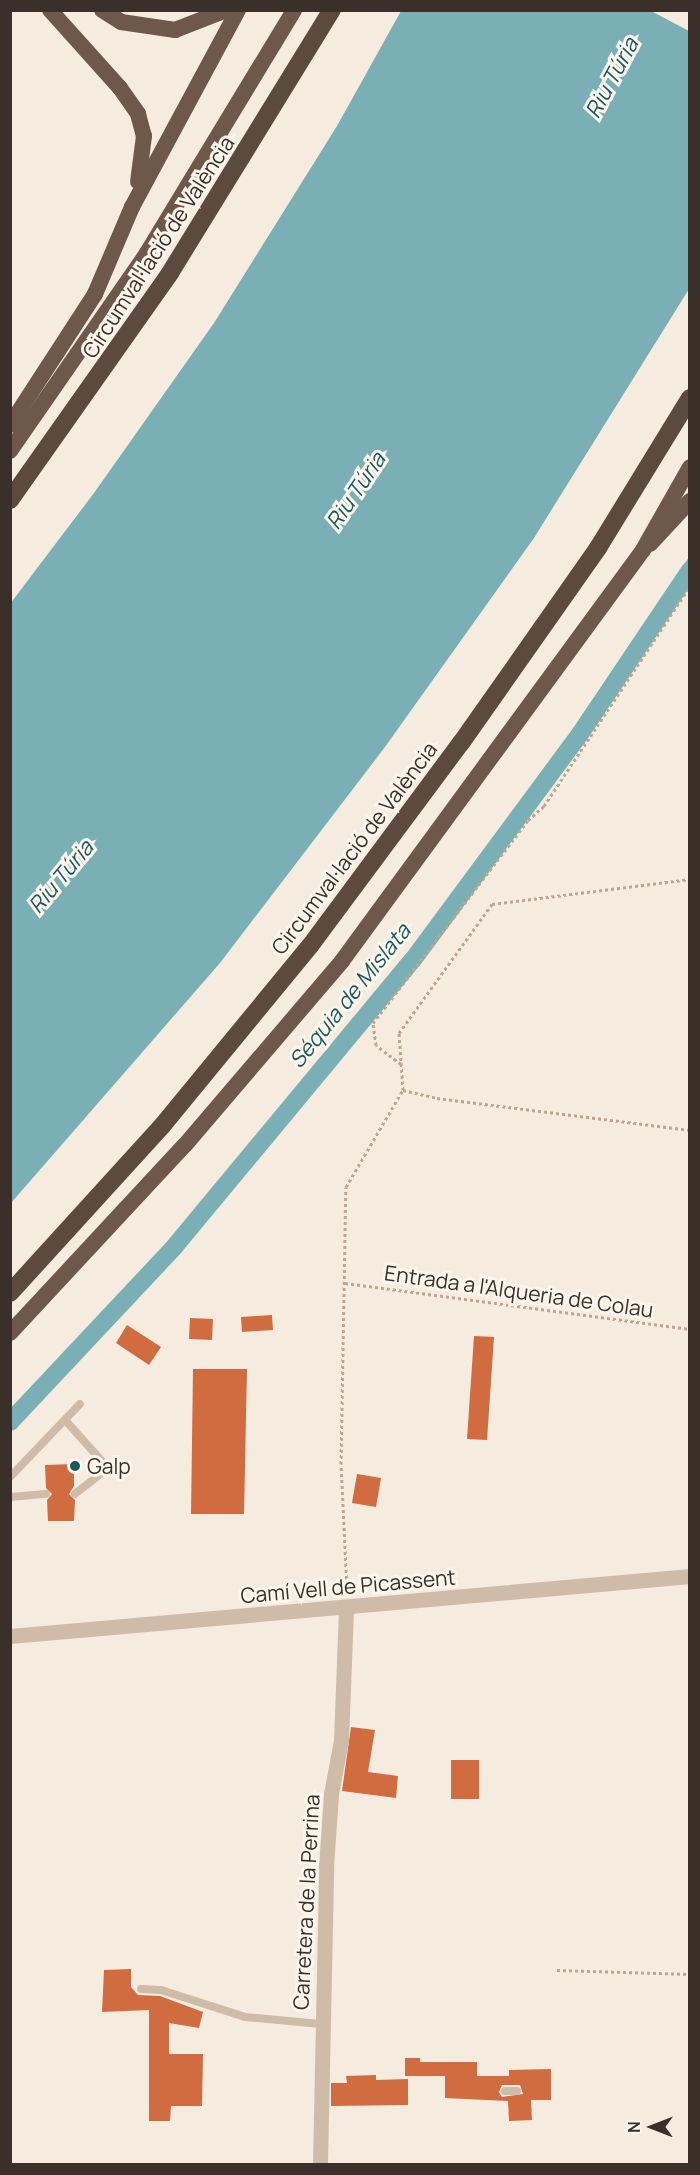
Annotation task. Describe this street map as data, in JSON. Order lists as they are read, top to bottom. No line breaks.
{"streets":{"highway":["Circumval·lació de València"],"street":["Camí Vell de Picassent","Carretera de la Perrina"],"path":["Entrada a l'Alqueria de Colau"]},"crossings":[["Camí Vell de Picassent","Carretera de la Perrina"]],"water":["Riu Túria","Séquia de Mislata"],"places":["Galp"],"north":"left"}
